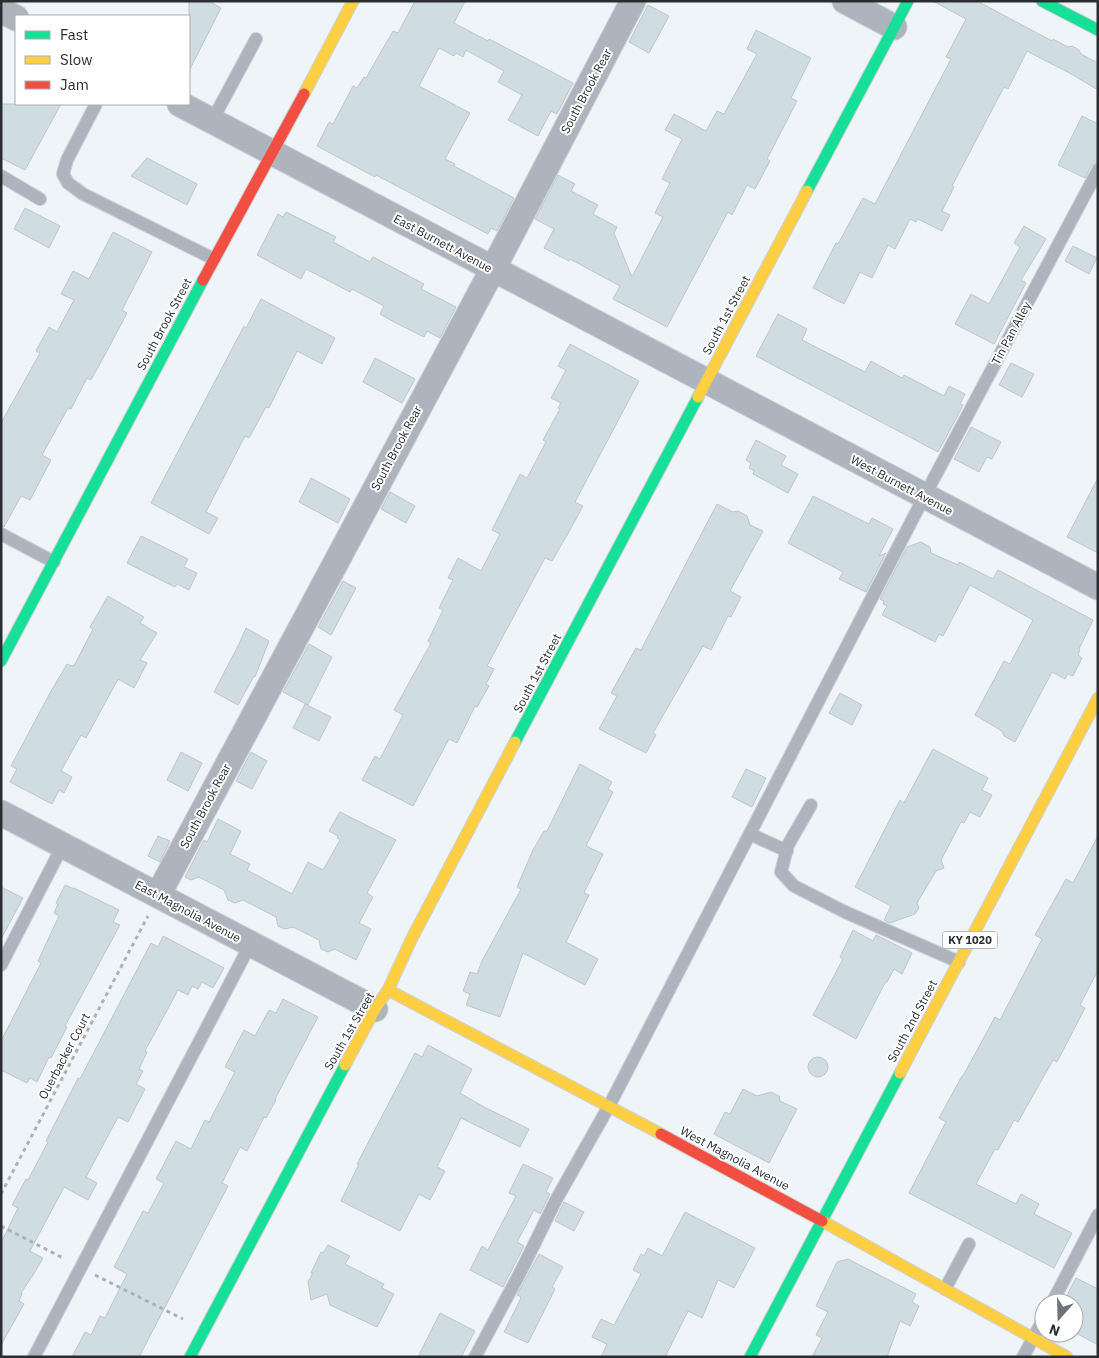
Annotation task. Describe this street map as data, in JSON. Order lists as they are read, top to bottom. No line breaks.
{"streets":{"street":["South Brook Rear","East Burnett Avenue","South 1st Street","South Brook Street","West Burnett Avenue","East Magnolia Avenue","KY 1020","South 2nd Street","West Magnolia Avenue"],"lane":["Tin Pan Alley"],"path":["Ouerbacker Court"]},"crossings":[["South Brook Rear","East Burnett Avenue"],["South Brook Rear","East Magnolia Avenue"],["East Burnett Avenue","South 1st Street"],["East Burnett Avenue","South Brook Street"],["East Burnett Avenue","West Burnett Avenue"],["South 1st Street","West Burnett Avenue"],["South 1st Street","East Magnolia Avenue"],["South 1st Street","West Magnolia Avenue"],["Tin Pan Alley","West Burnett Avenue"],["Tin Pan Alley","West Magnolia Avenue"],["East Magnolia Avenue","West Magnolia Avenue"],["South 2nd Street","West Magnolia Avenue"]],"legend":["Fast","Slow","Jam"],"north":"bottom"}
